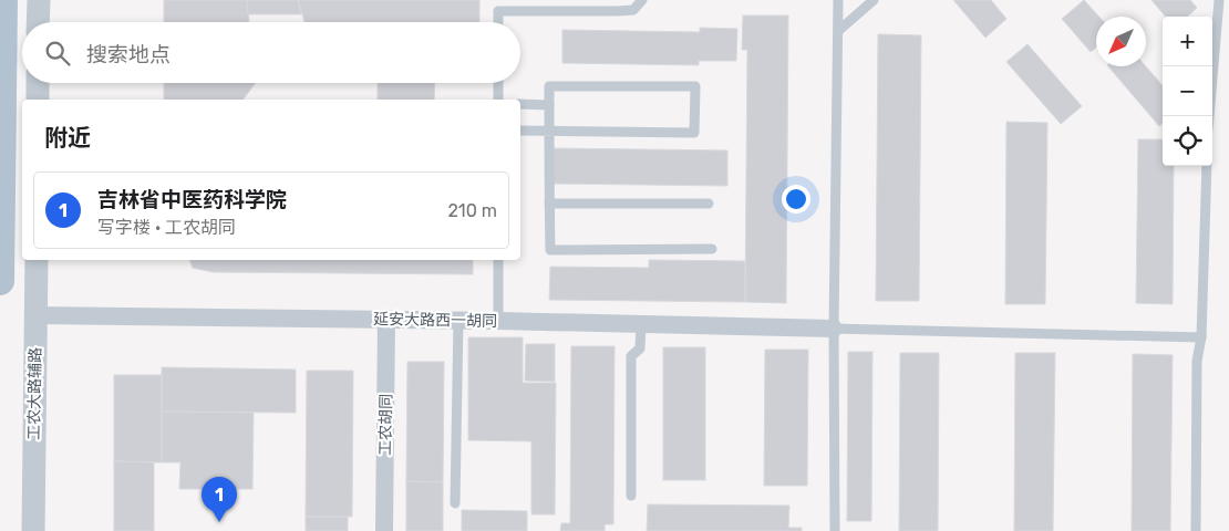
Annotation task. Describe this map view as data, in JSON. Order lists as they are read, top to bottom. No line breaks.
{"streets":{"street":["延安大路西一胡同","工农大路辅路","工农胡同"]},"crossings":[["延安大路西一胡同","工农大路辅路"],["延安大路西一胡同","工农胡同"]],"north":"bottom left","page":{"map_buttons":["+","−"],"search":"搜索地点","heading":"附近","list":[{"mark":"1","name":"吉林省中医药科学院","note":"写字楼 · 工农胡同","value":"210 m"}],"pins":"1"}}
